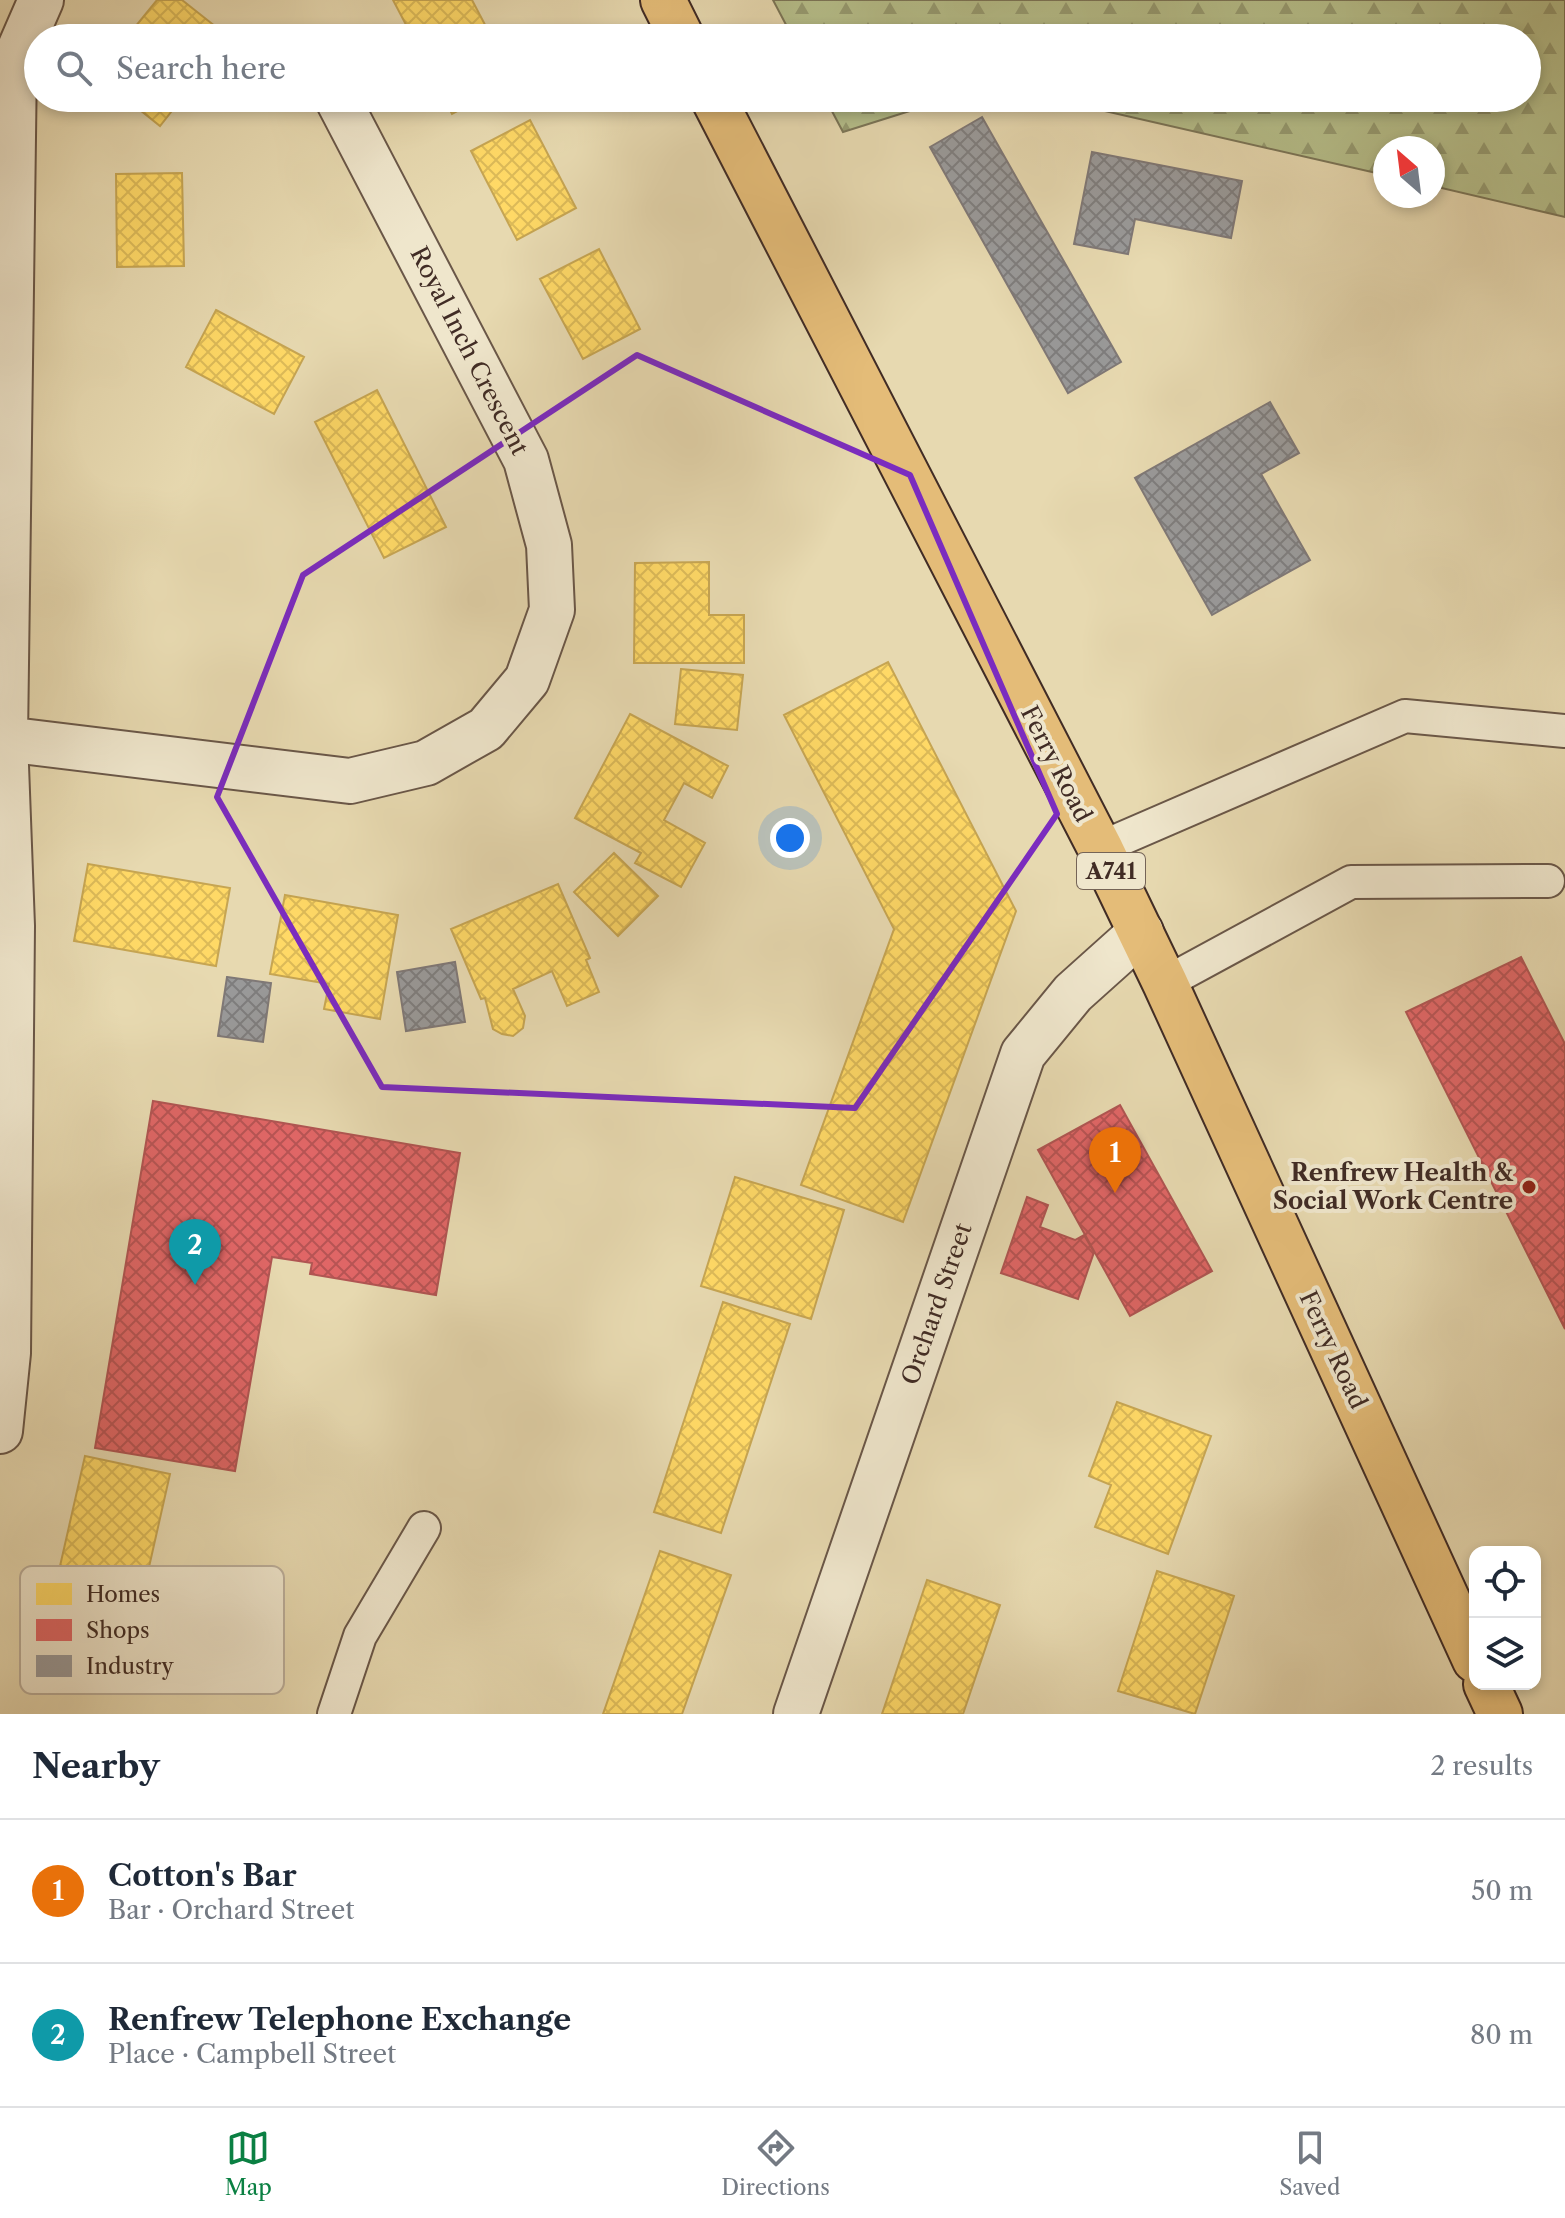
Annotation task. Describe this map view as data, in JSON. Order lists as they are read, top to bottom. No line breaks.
{"streets":{"main road":["Ferry Road","A741"],"street":["Royal Inch Crescent","Orchard Street"]},"crossings":[["Ferry Road","Orchard Street"]],"places":["Renfrew Health & Social Work Centre"],"legend":["Homes","Shops","Industry"],"north":"top left","page":{"search":"Search here","pins":["1","2"],"heading":["Nearby","2 results"],"list":[{"mark":"1","name":"Cotton's Bar","note":"Bar · Orchard Street","value":"50 m"},{"mark":"2","name":"Renfrew Telephone Exchange","note":"Place · Campbell Street","value":"80 m"}],"nav":["Map","Directions","Saved"]}}
